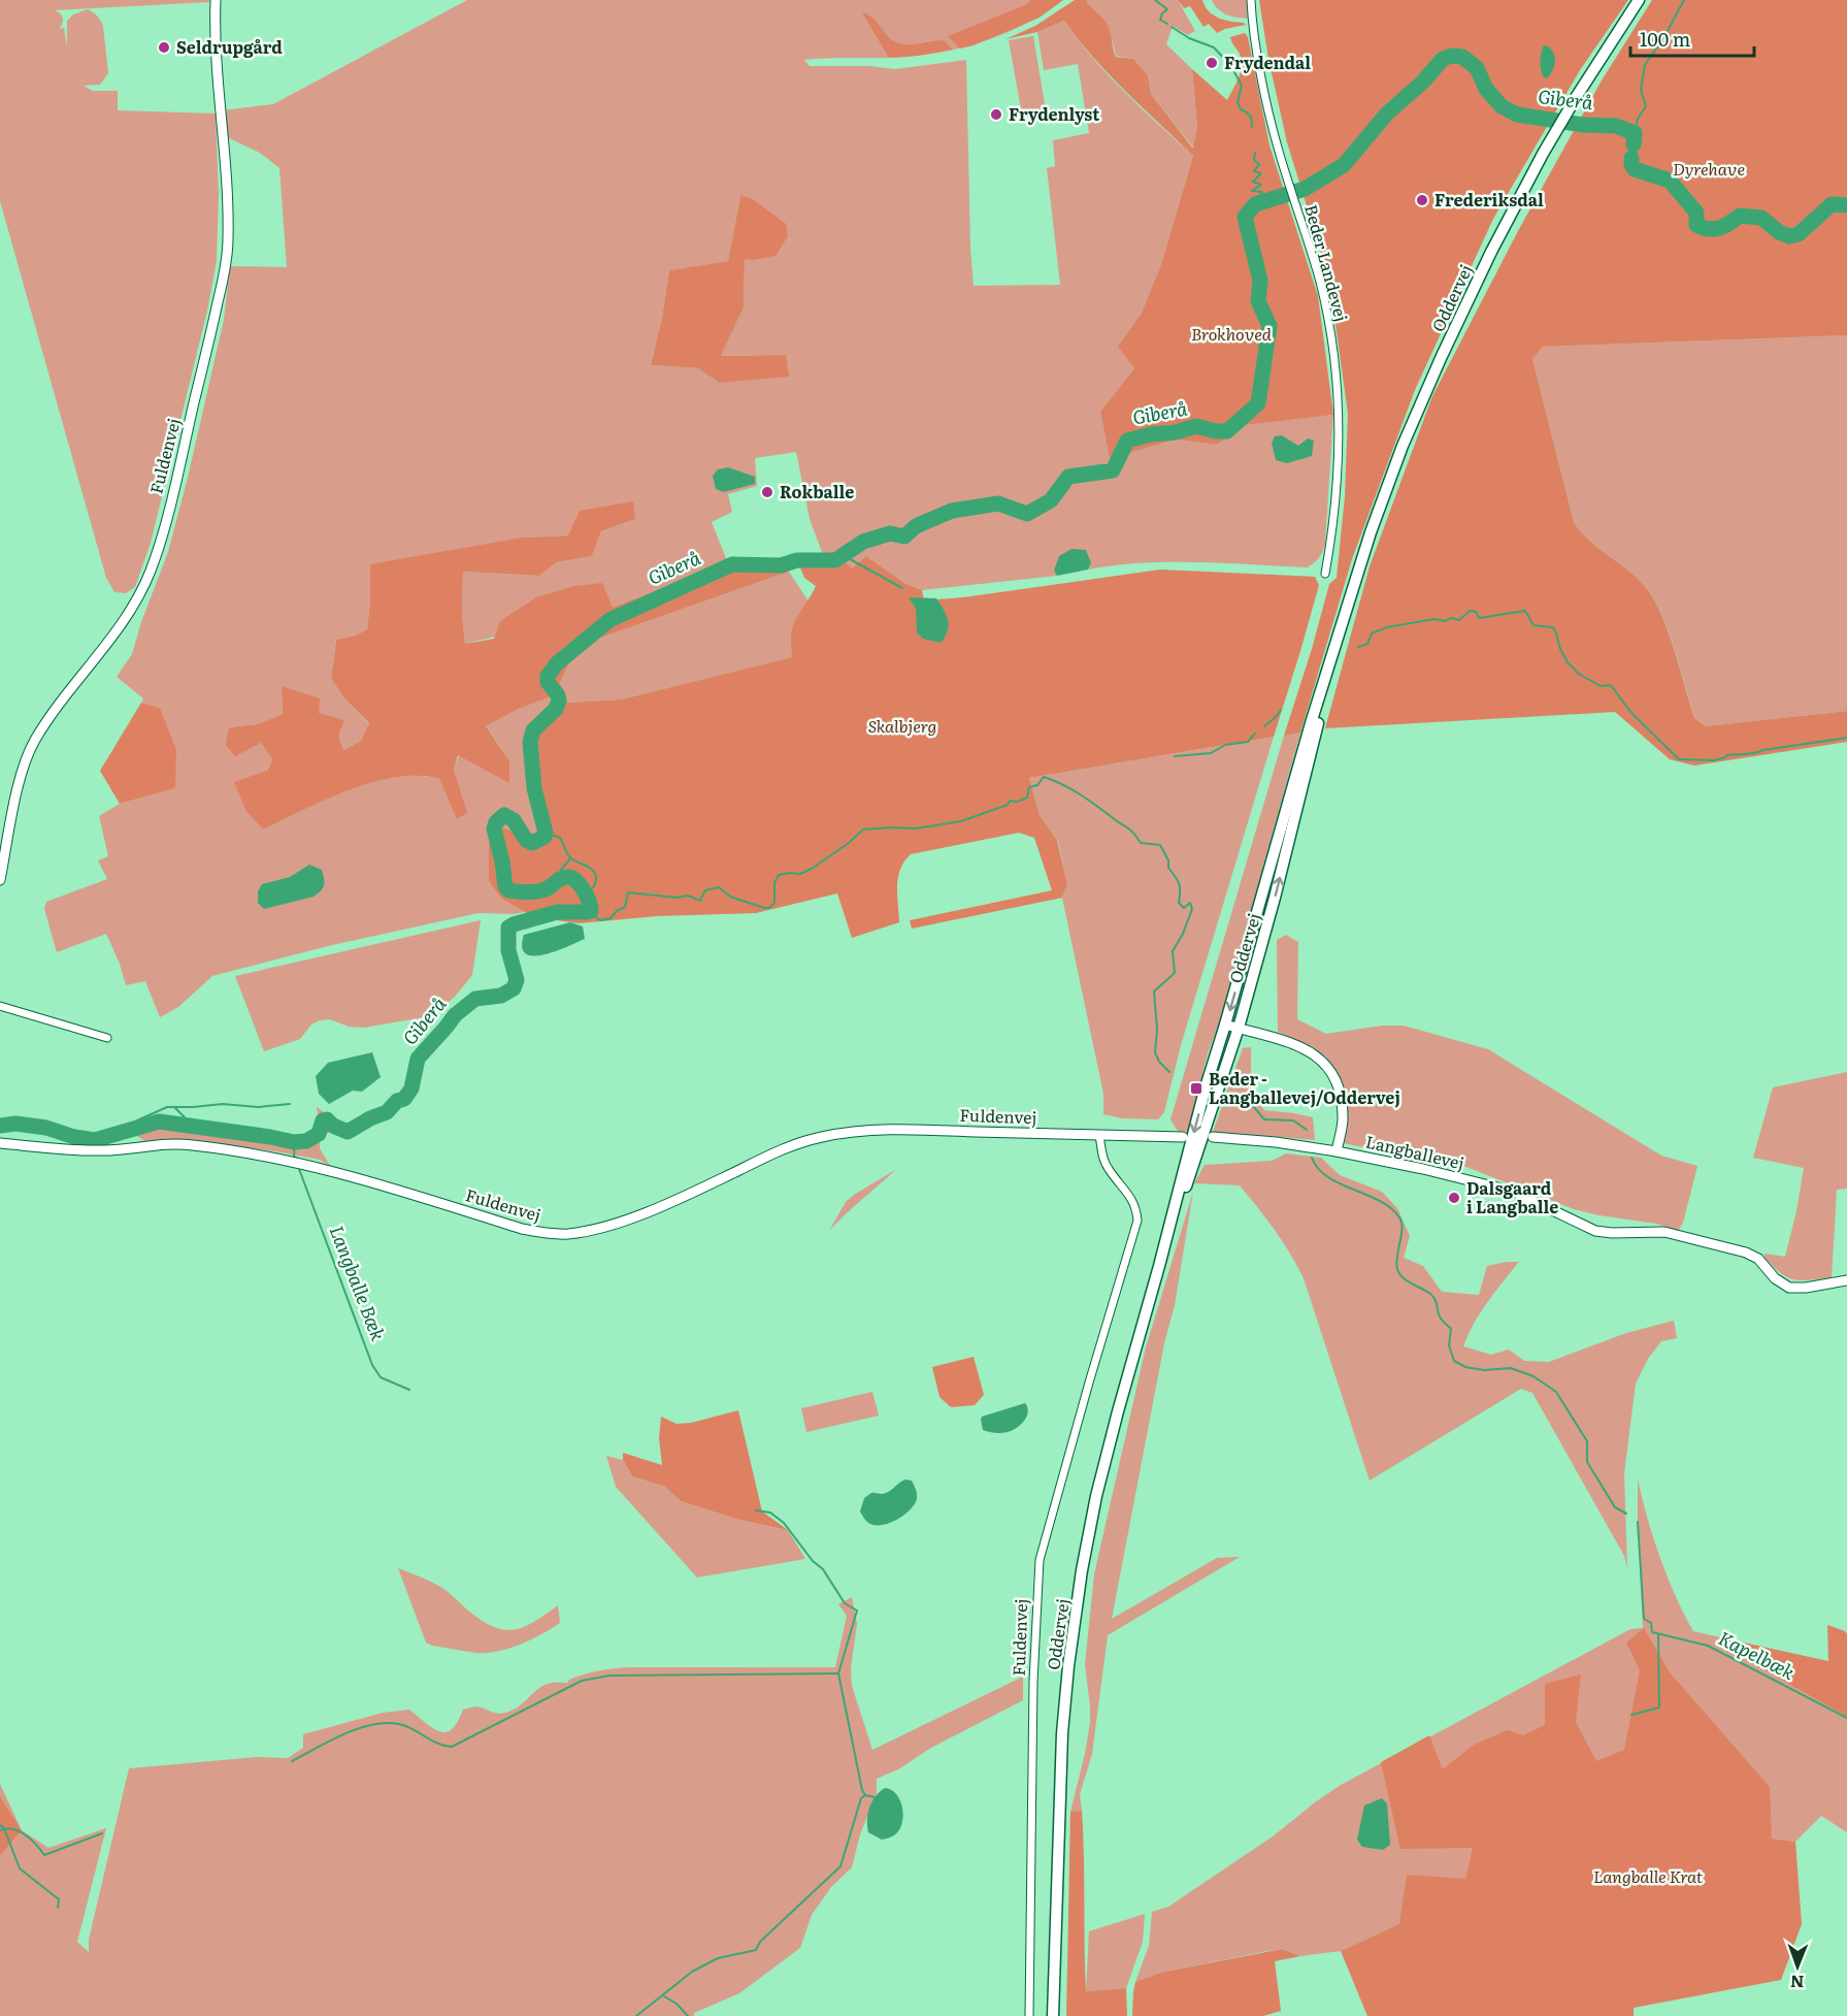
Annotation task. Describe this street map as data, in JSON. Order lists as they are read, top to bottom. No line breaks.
{"streets":{"main road":["Oddervej"],"street":["Beder Landevej","Fuldenvej","Langballevej"]},"water":["Giberå","Langballe Bæk","Kapelbæk"],"parks":["Dyrehave","Brokhoved","Skalbjerg","Langballe Krat"],"places":{"other":["Seldrupgård","Frydendal","Frydenlyst","Frederiksdal","Rokballe","Dalsgaard i Langballe"],"transit":["Beder - Langballevej/Oddervej"]},"scale_bar":"100 m","north":"bottom"}
